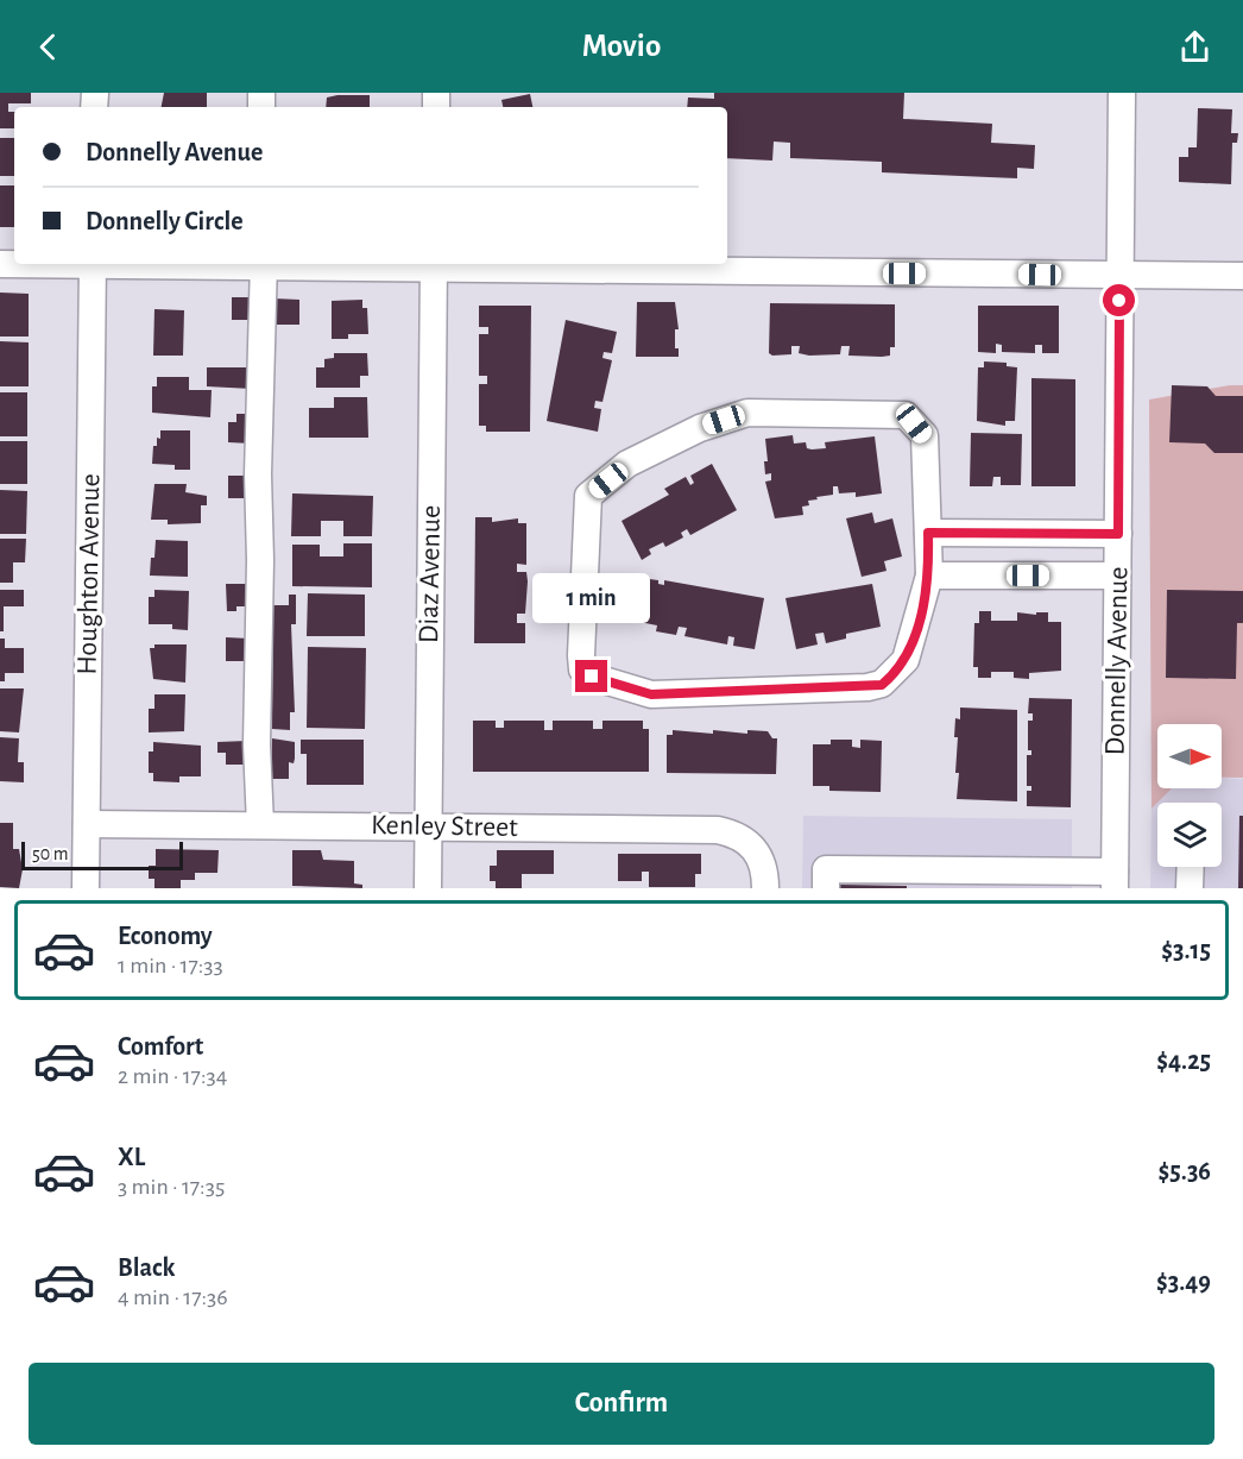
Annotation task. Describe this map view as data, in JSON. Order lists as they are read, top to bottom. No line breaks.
{"streets":{"street":["Houghton Avenue","Diaz Avenue","Donnelly Avenue","Kenley Street"]},"crossings":[["Houghton Avenue","Kenley Street"],["Diaz Avenue","Kenley Street"]],"scale_bar":"50 m","north":"right","page":{"header":"Movio","banner":["Donnelly Avenue","Donnelly Circle"],"bubble":"1 min","scale":"50 m","list":[{"name":"Economy","note":"1 min · 17:33","value":"$3.15"},{"name":"Comfort","note":"2 min · 17:34","value":"$4.25"},{"name":"XL","note":"3 min · 17:35","value":"$5.36"},{"name":"Black","note":"4 min · 17:36","value":"$3.49"}],"buttons":"Confirm"}}
